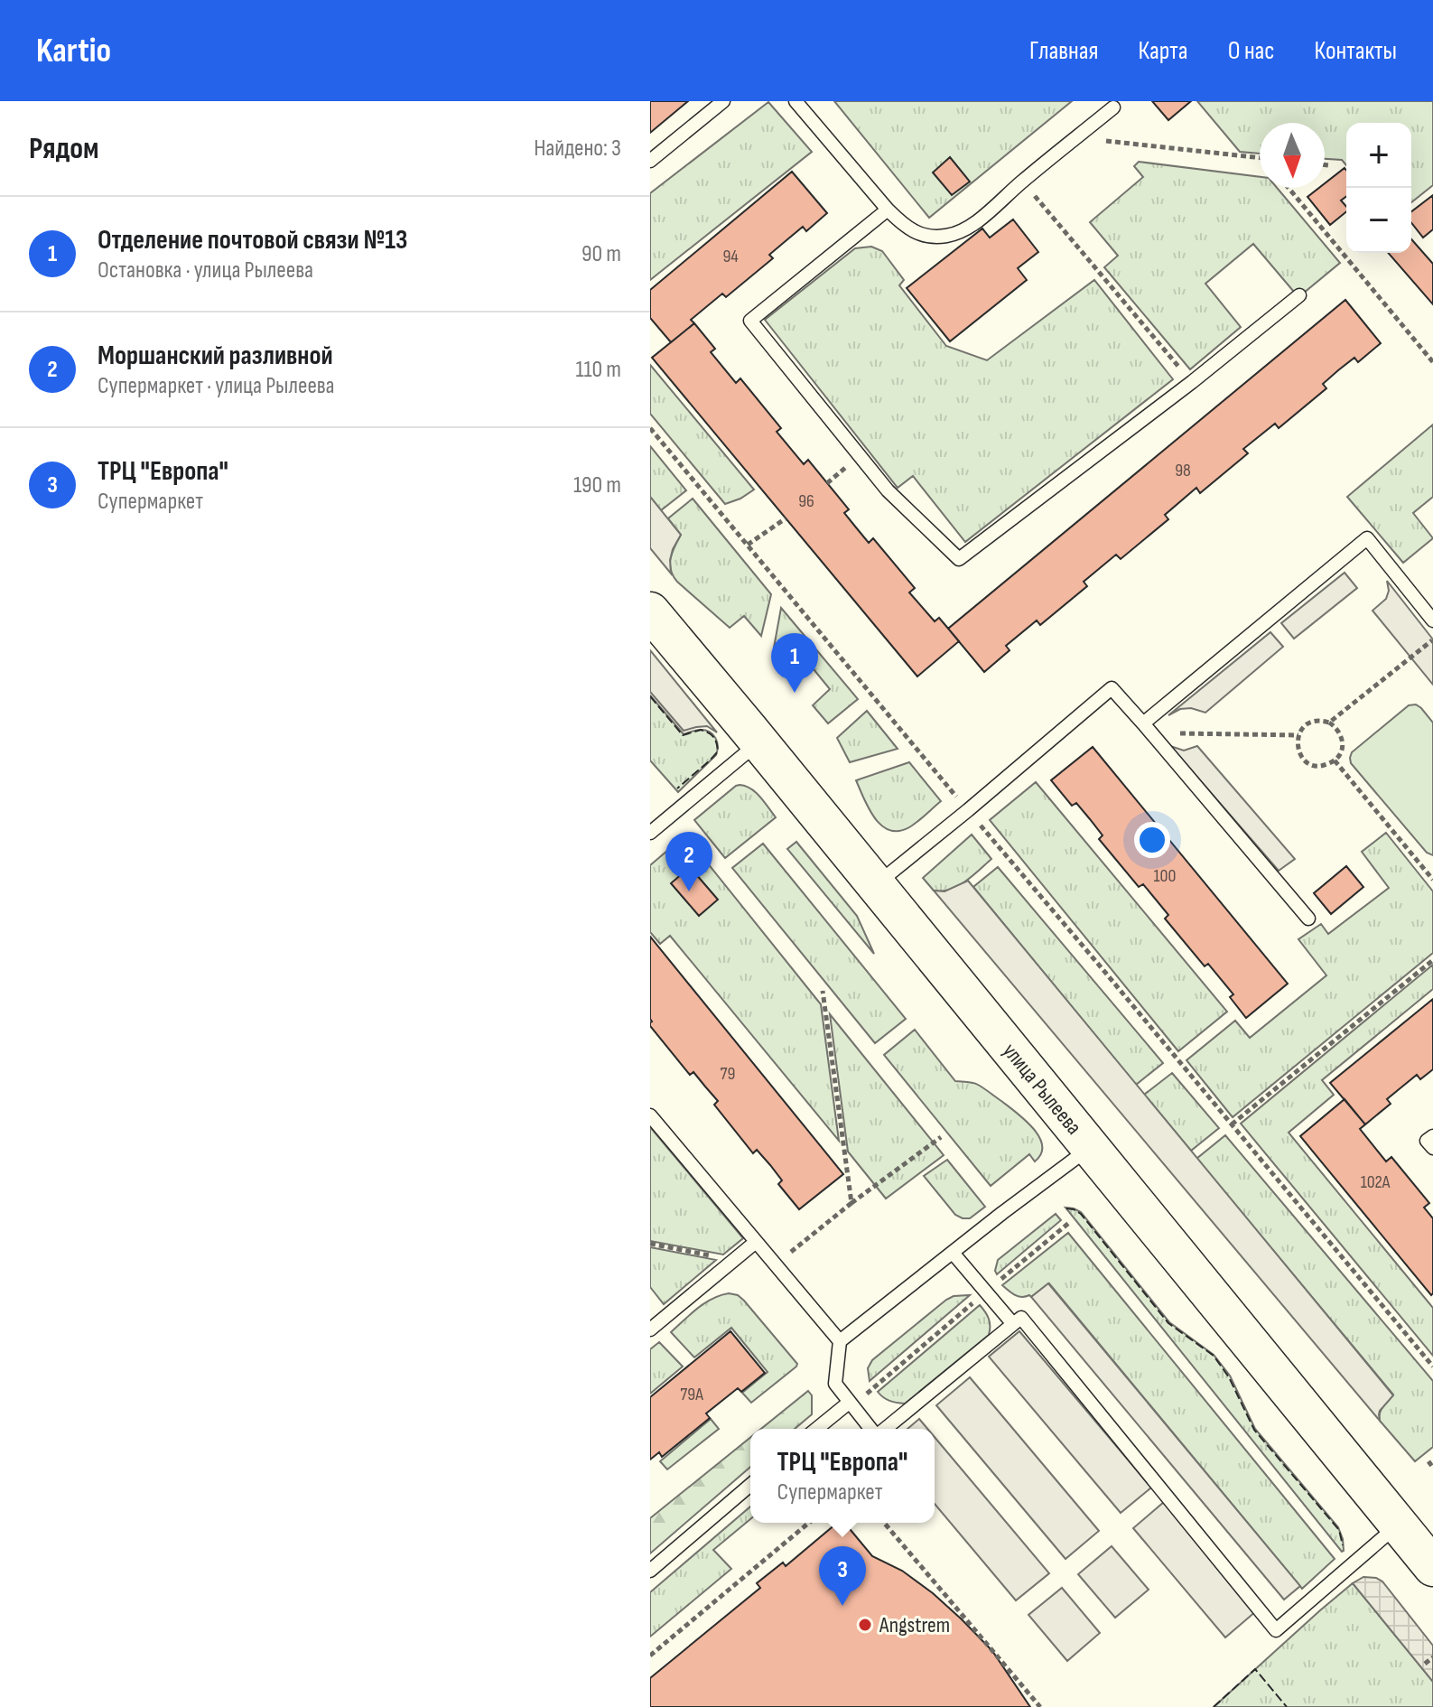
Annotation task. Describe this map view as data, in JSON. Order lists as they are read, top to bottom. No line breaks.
{"streets":{"main road":["улица Рылеева"]},"places":["Angstrem"],"house_numbers":["94","98","96","100","79","102А","79А"],"north":"bottom","page":{"header":"Kartio","nav":["Главная","Карта","О нас","Контакты"],"heading":["Рядом","Найдено: 3"],"map_buttons":["+","−"],"list":[{"mark":"1","name":"Отделение почтовой связи №13","note":"Остановка · улица Рылеева","value":"90 m"},{"mark":"2","name":"Моршанский разливной","note":"Супермаркет · улица Рылеева","value":"110 m"},{"mark":"3","name":"ТРЦ \"Европа\"","note":"Супермаркет","value":"190 m"}],"pins":["1","2","3"],"popup":["ТРЦ \"Европа\"","Супермаркет"]}}
